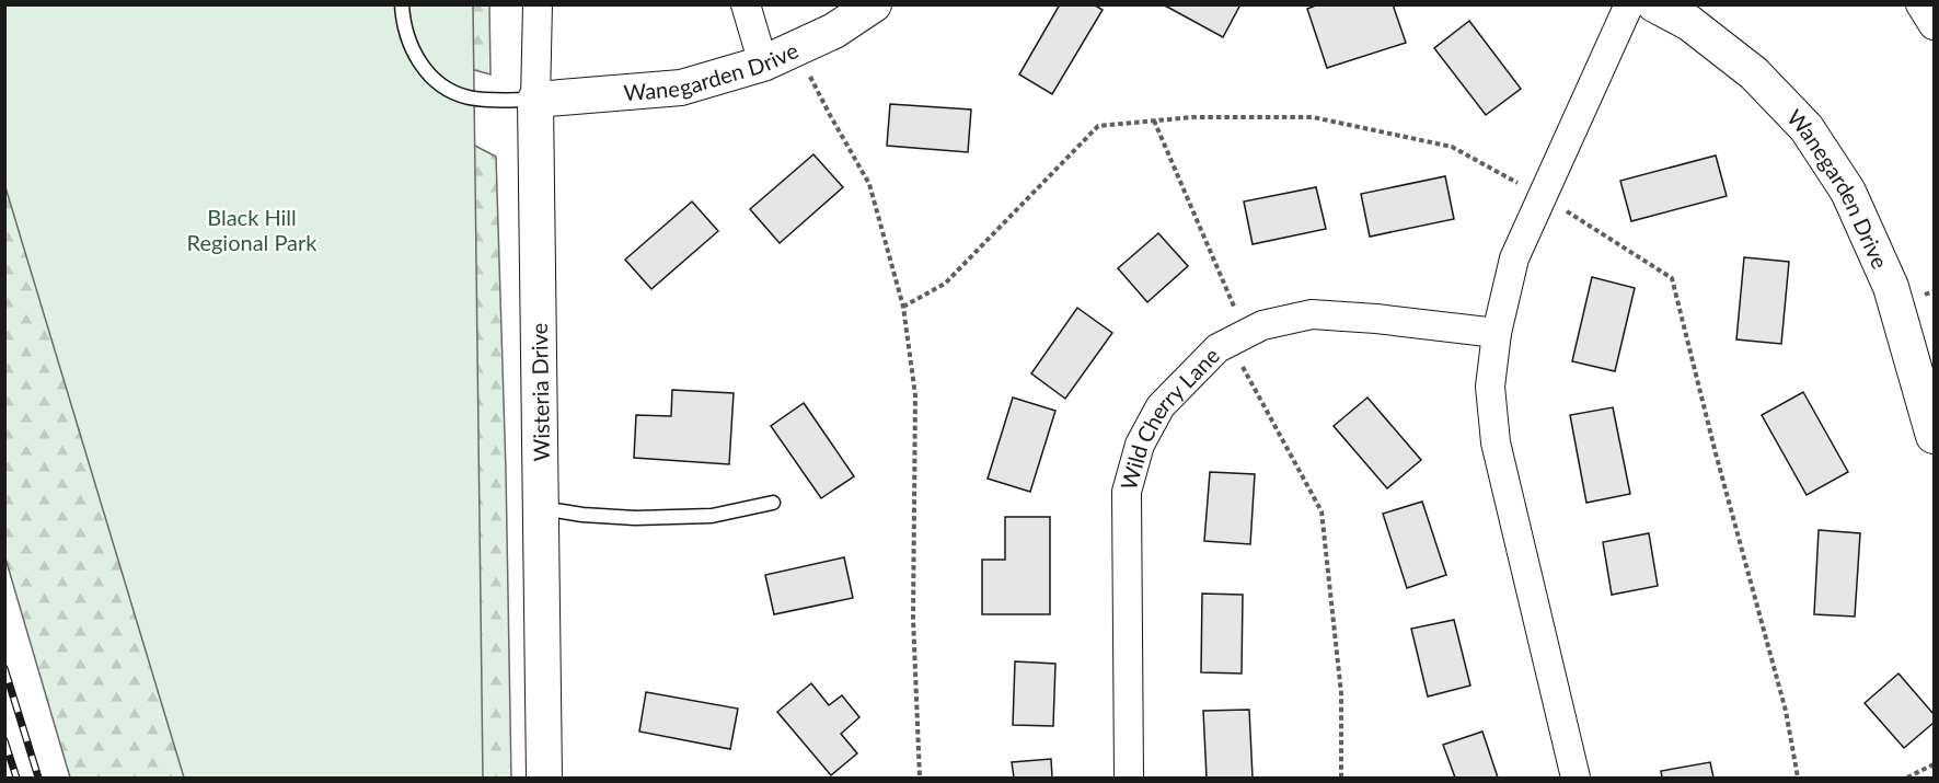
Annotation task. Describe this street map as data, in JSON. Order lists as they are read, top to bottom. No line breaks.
{"streets":{"street":["Wanegarden Drive","Wisteria Drive","Wild Cherry Lane"]},"crossings":[["Wanegarden Drive","Wisteria Drive"]],"parks":["Black Hill Regional Park"]}
